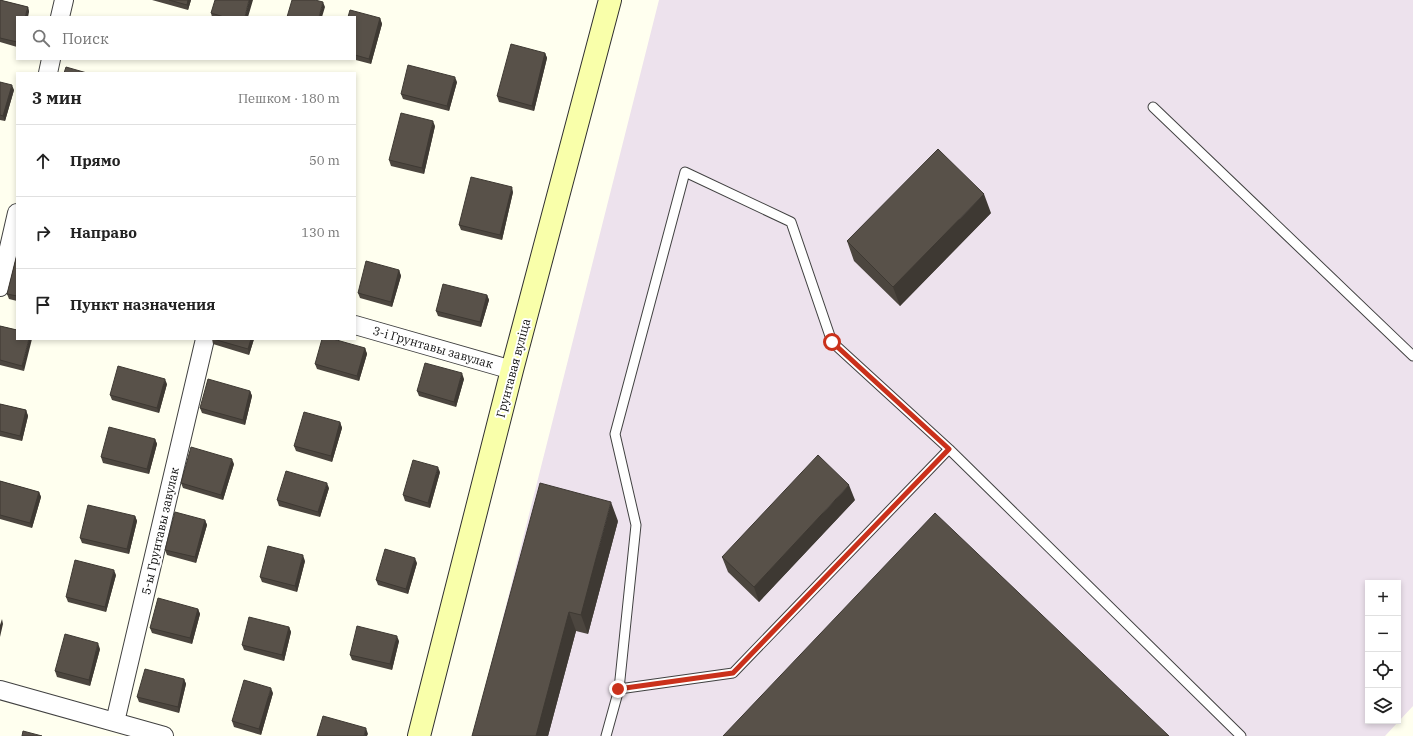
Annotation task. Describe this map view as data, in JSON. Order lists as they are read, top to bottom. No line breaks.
{"streets":{"main road":["Грунтавая вуліца"],"street":["3-і Грунтавы завулак","5-ы Грунтавы завулак"]},"crossings":[["3-і Грунтавы завулак","Грунтавая вуліца"]],"page":{"search":"Поиск","heading":["3 мин","Пешком · 180 m"],"list":[["Прямо","50 m"],["Направо","130 m"],"Пункт назначения"],"map_buttons":["+","−"]}}
